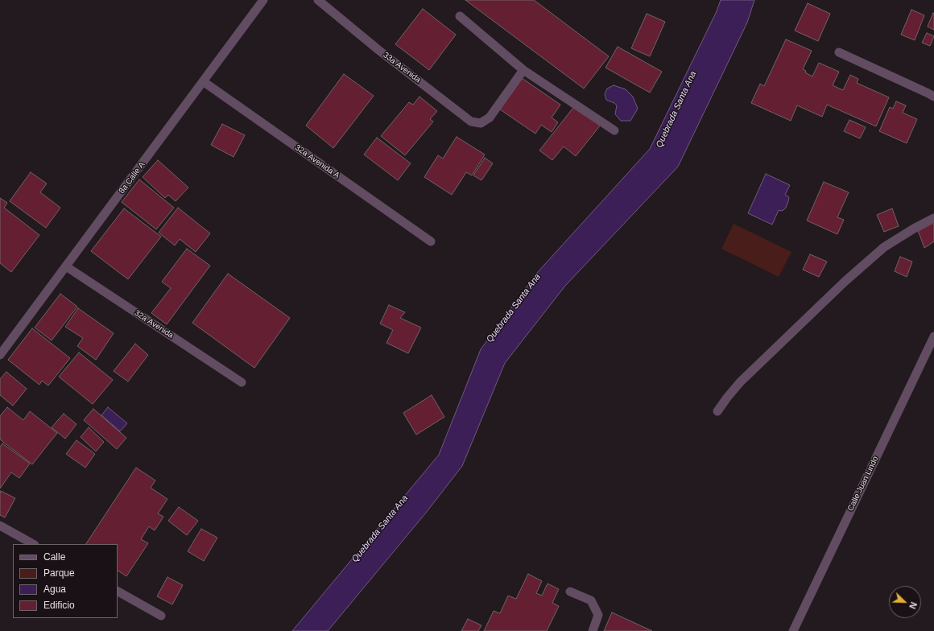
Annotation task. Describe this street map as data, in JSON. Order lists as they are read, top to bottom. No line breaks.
{"streets":{"street":["33a Avenida","32a Avenida A","8a Calle A","32a Avenida","Calle Juan Lindo"]},"crossings":[["32a Avenida A","8a Calle A"],["8a Calle A","32a Avenida"]],"water":["Quebrada Santa Ana"],"legend":["Calle","Parque","Agua","Edificio"],"north":"bottom right"}
